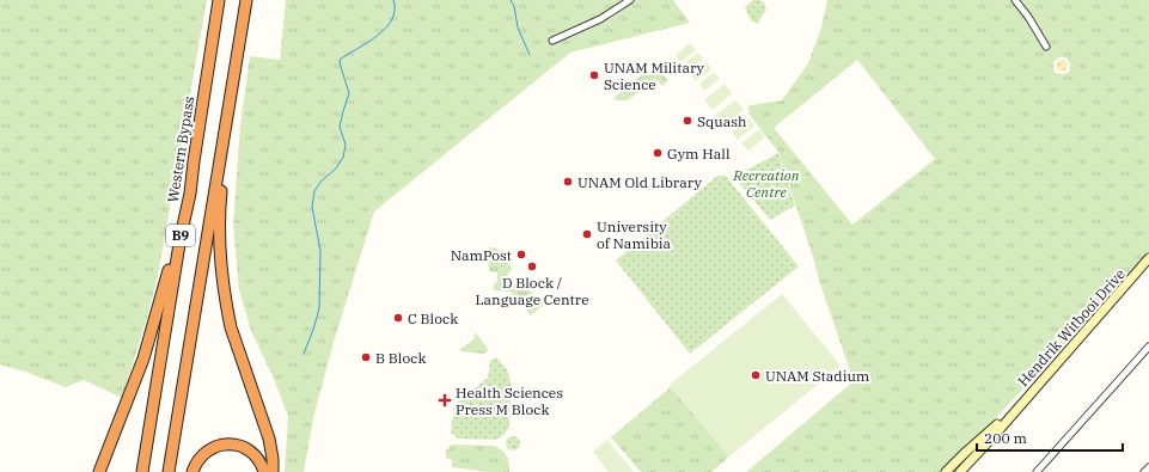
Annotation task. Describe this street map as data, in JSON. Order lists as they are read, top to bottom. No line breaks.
{"streets":{"highway":["Western Bypass","B9"],"main road":["Hendrik Witbooi Drive"]},"parks":["Recreation Centre"],"places":{"other":["UNAM Military Science","Squash","Gym Hall","UNAM Old Library","University of Namibia","NamPost","D Block / Language Centre","C Block","B Block","UNAM Stadium"],"health":["Health Sciences Press M Block"]},"scale_bar":"200 m"}
